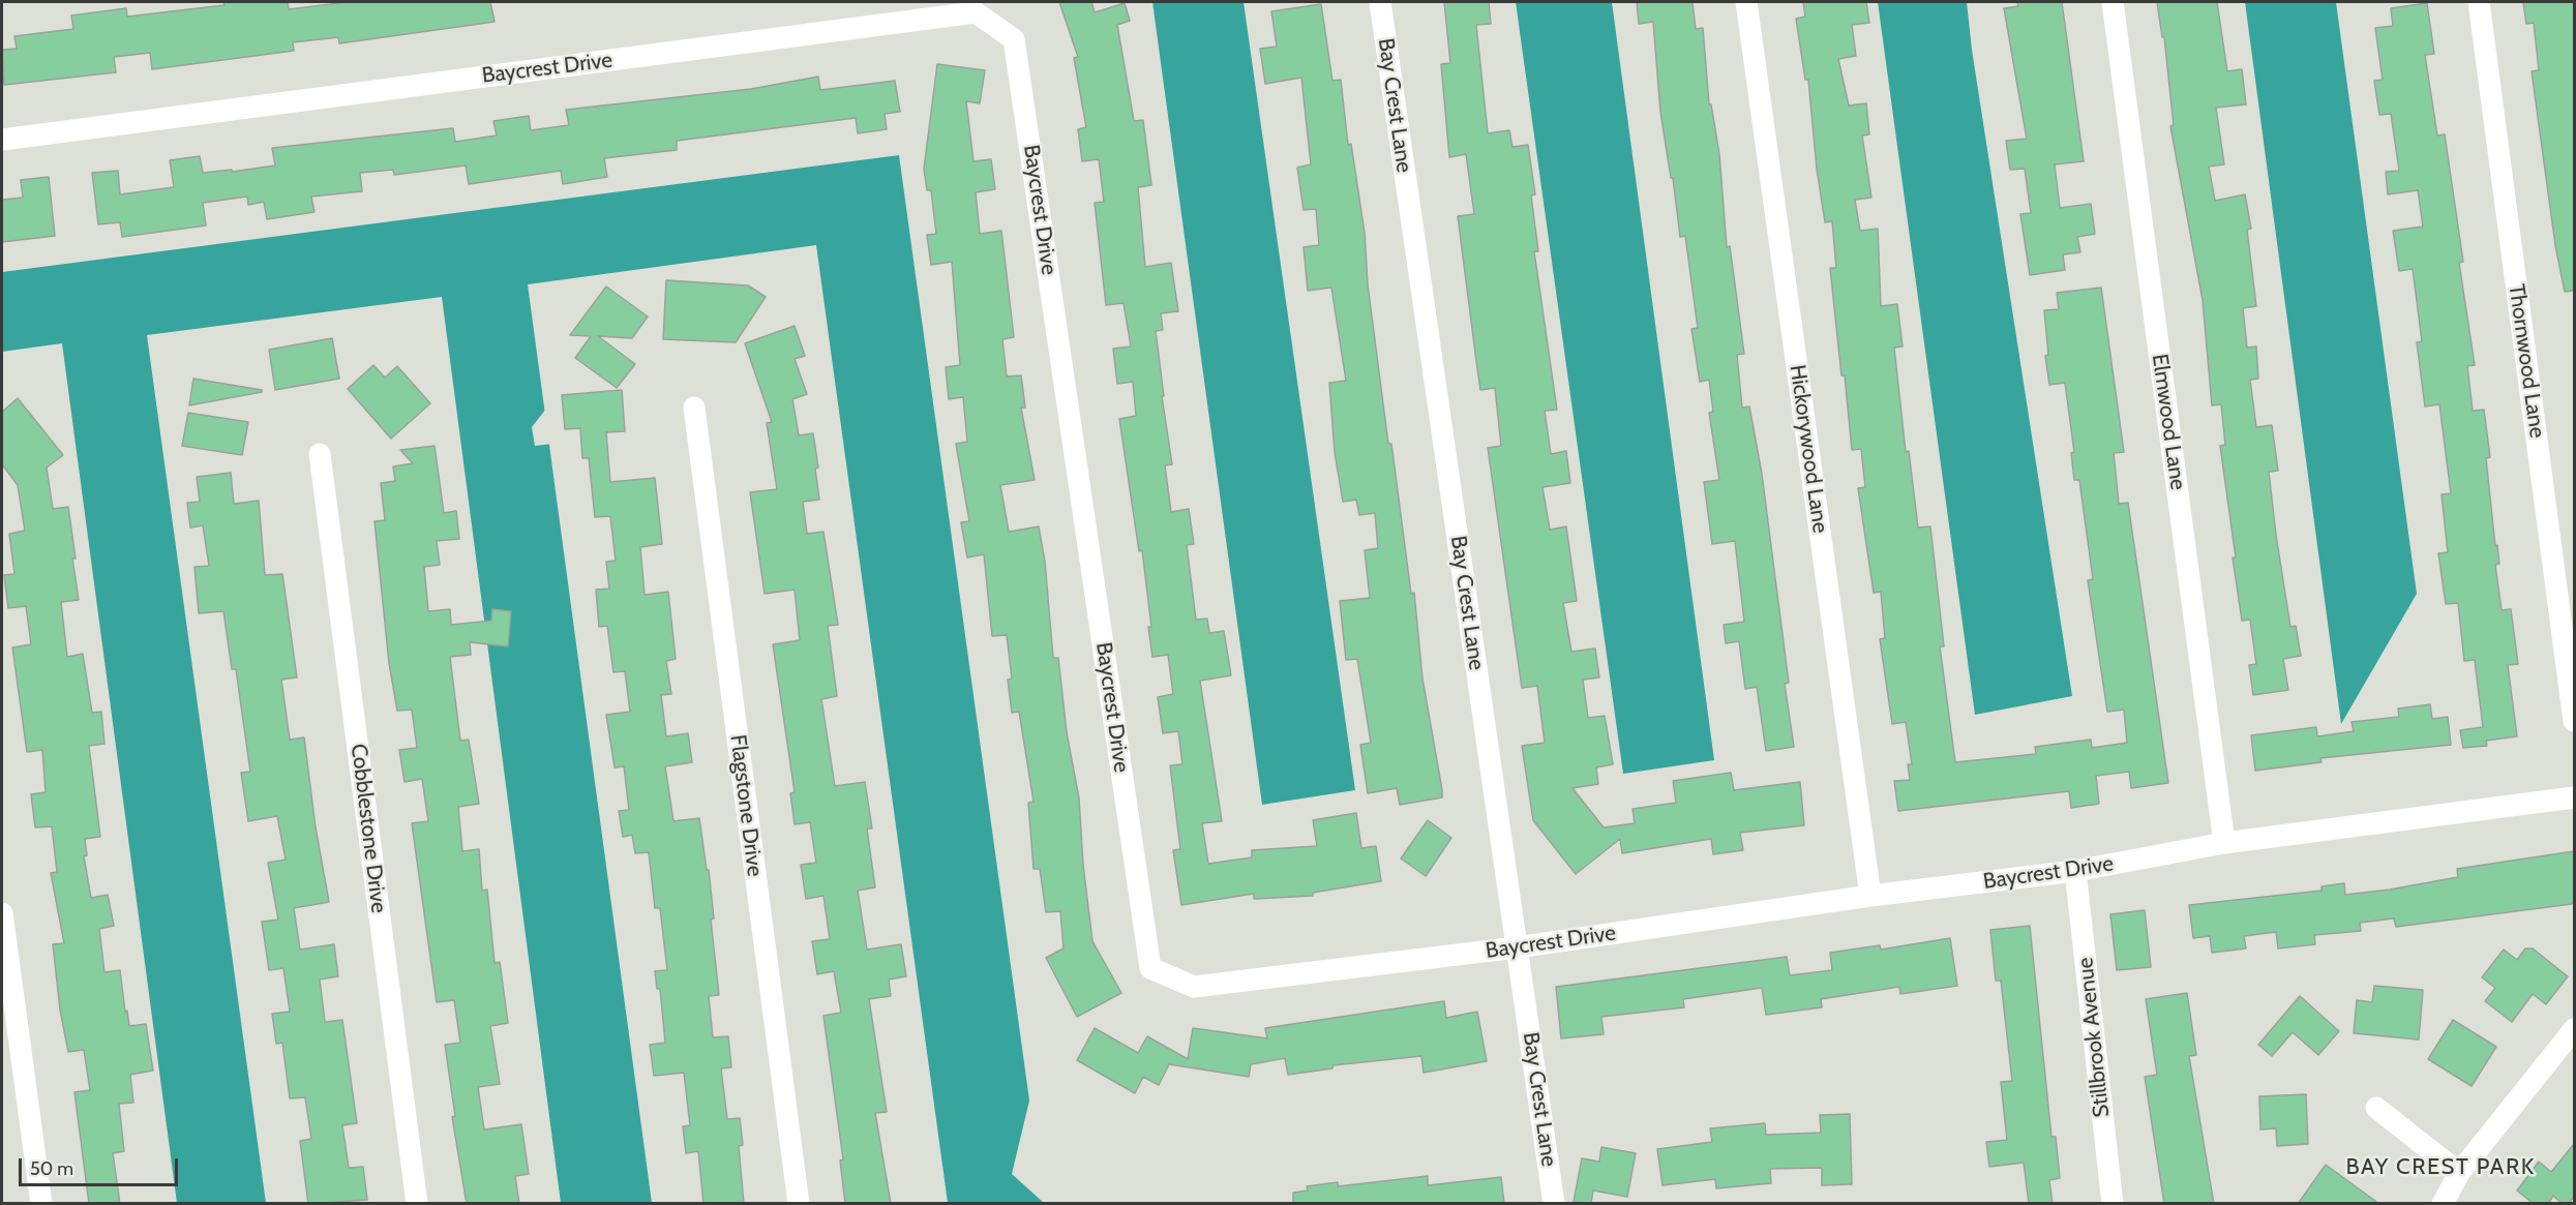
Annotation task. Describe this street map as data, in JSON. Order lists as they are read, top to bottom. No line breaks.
{"streets":{"street":["Baycrest Drive","Bay Crest Lane","Thornwood Lane","Elmwood Lane","Hickorywood Lane","Flagstone Drive","Cobblestone Drive","Stillbrook Avenue"]},"crossings":[["Baycrest Drive","Bay Crest Lane"],["Baycrest Drive","Elmwood Lane"],["Baycrest Drive","Hickorywood Lane"],["Baycrest Drive","Stillbrook Avenue"]],"districts":["BAY CREST PARK"],"scale_bar":"50 m"}
